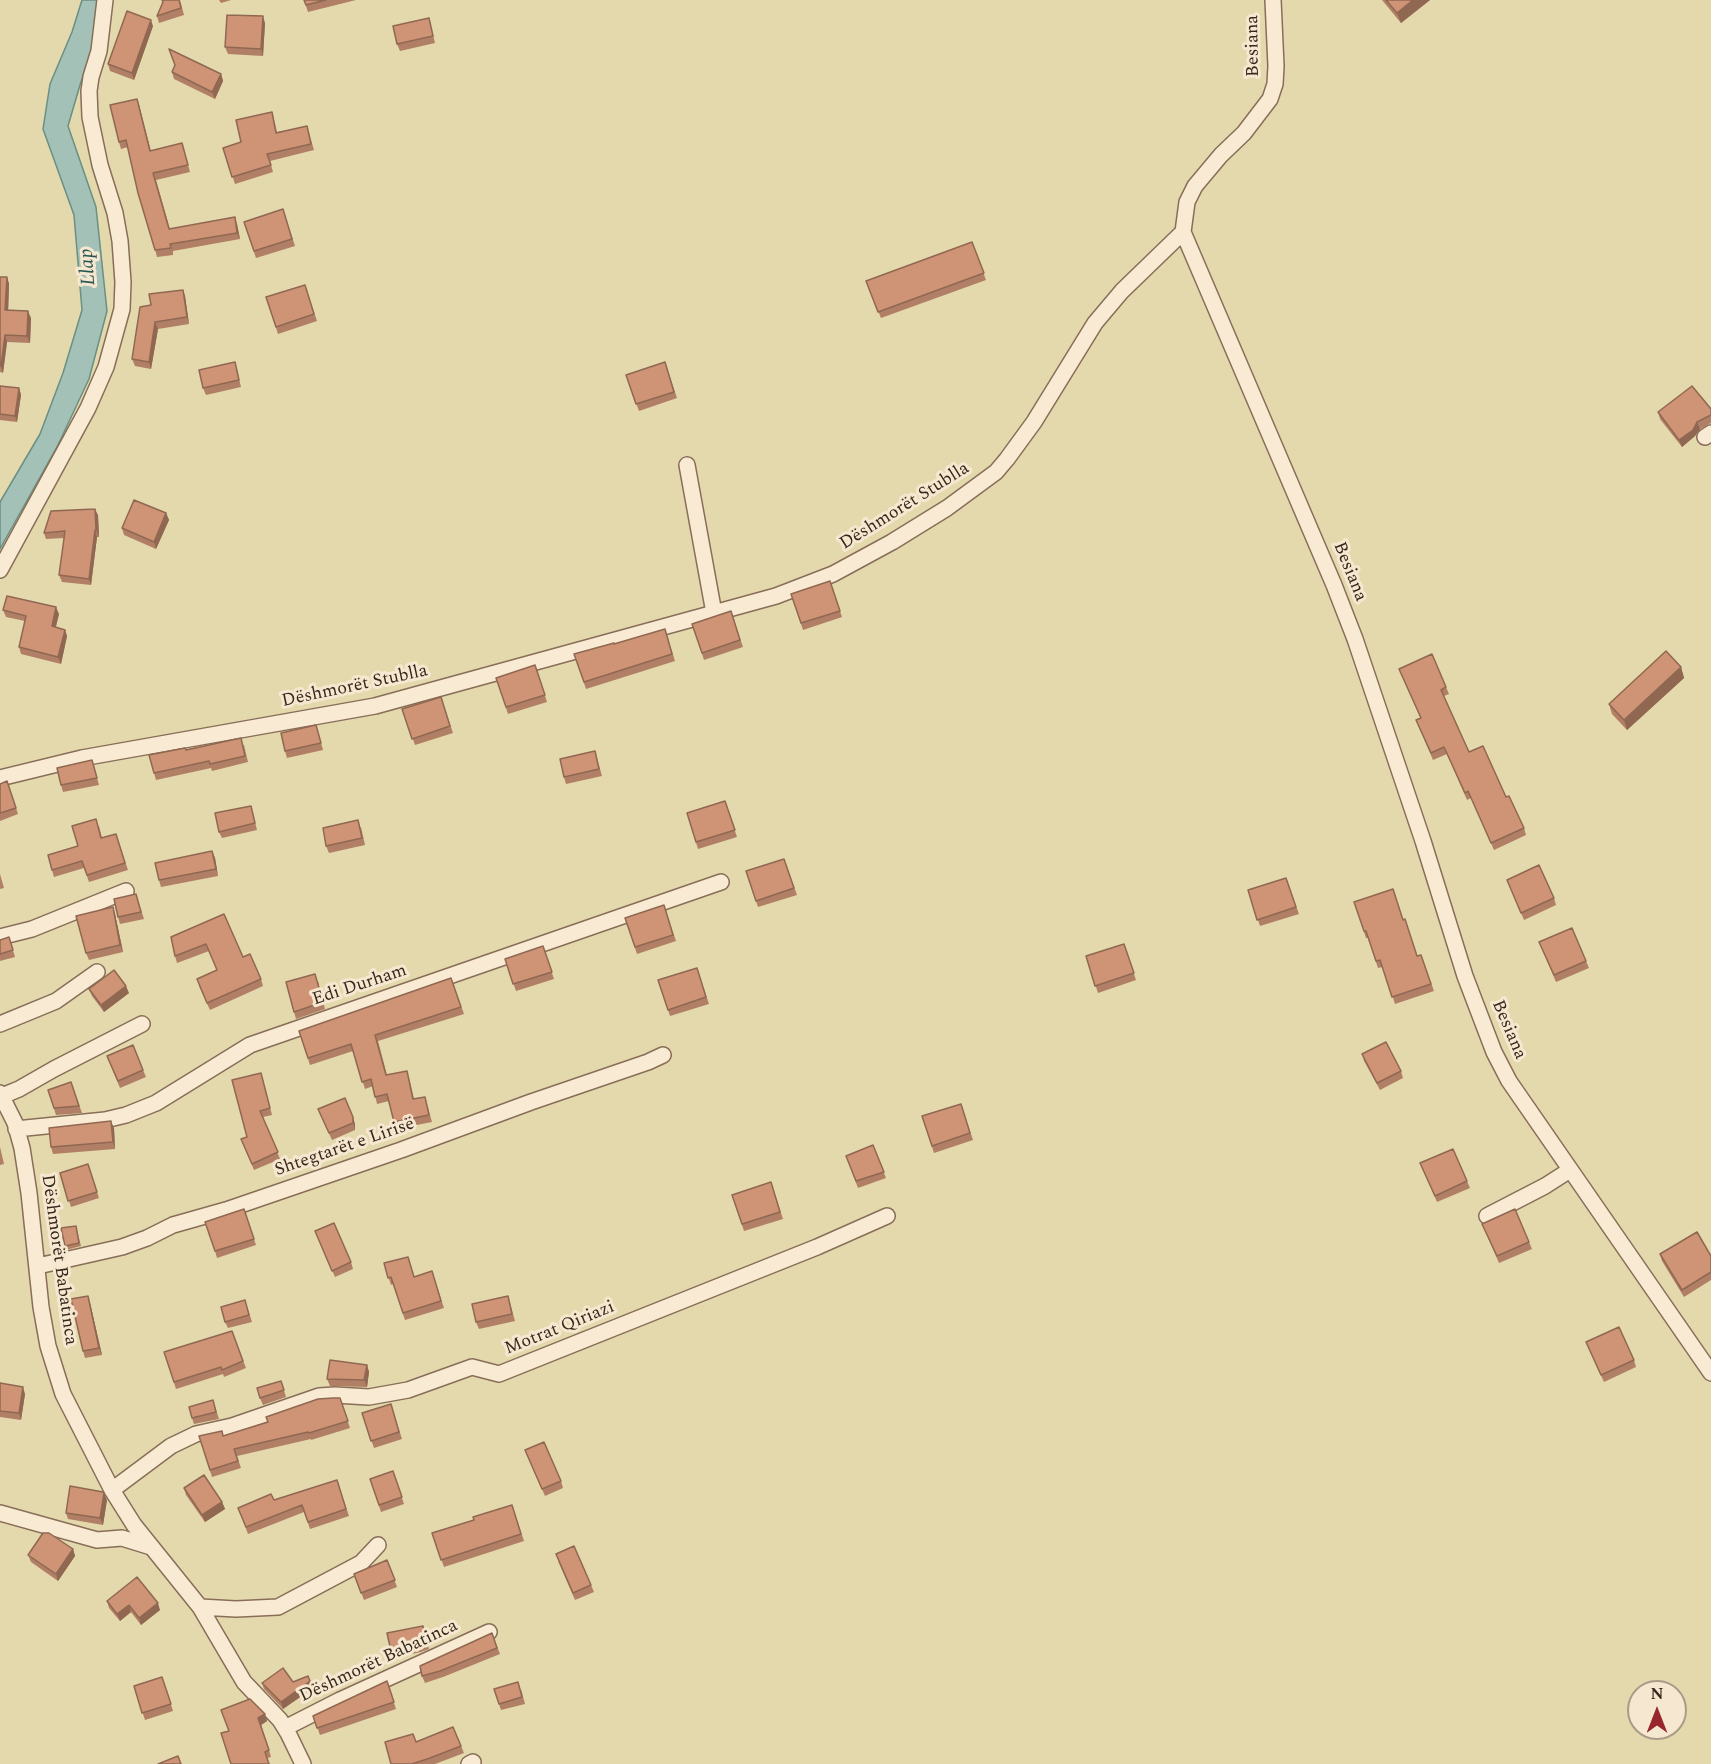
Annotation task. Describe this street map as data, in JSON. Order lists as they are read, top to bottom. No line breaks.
{"streets":{"street":["Besiana","Dëshmorët Stublla","Edi Durham","Shtegtarët e Lirisë","Dëshmorët Babatinca","Motrat Qiriazi"]},"crossings":[["Besiana","Dëshmorët Stublla"],["Edi Durham","Dëshmorët Babatinca"],["Shtegtarët e Lirisë","Dëshmorët Babatinca"],["Dëshmorët Babatinca","Motrat Qiriazi"]],"water":["Llap"],"north":"top"}
